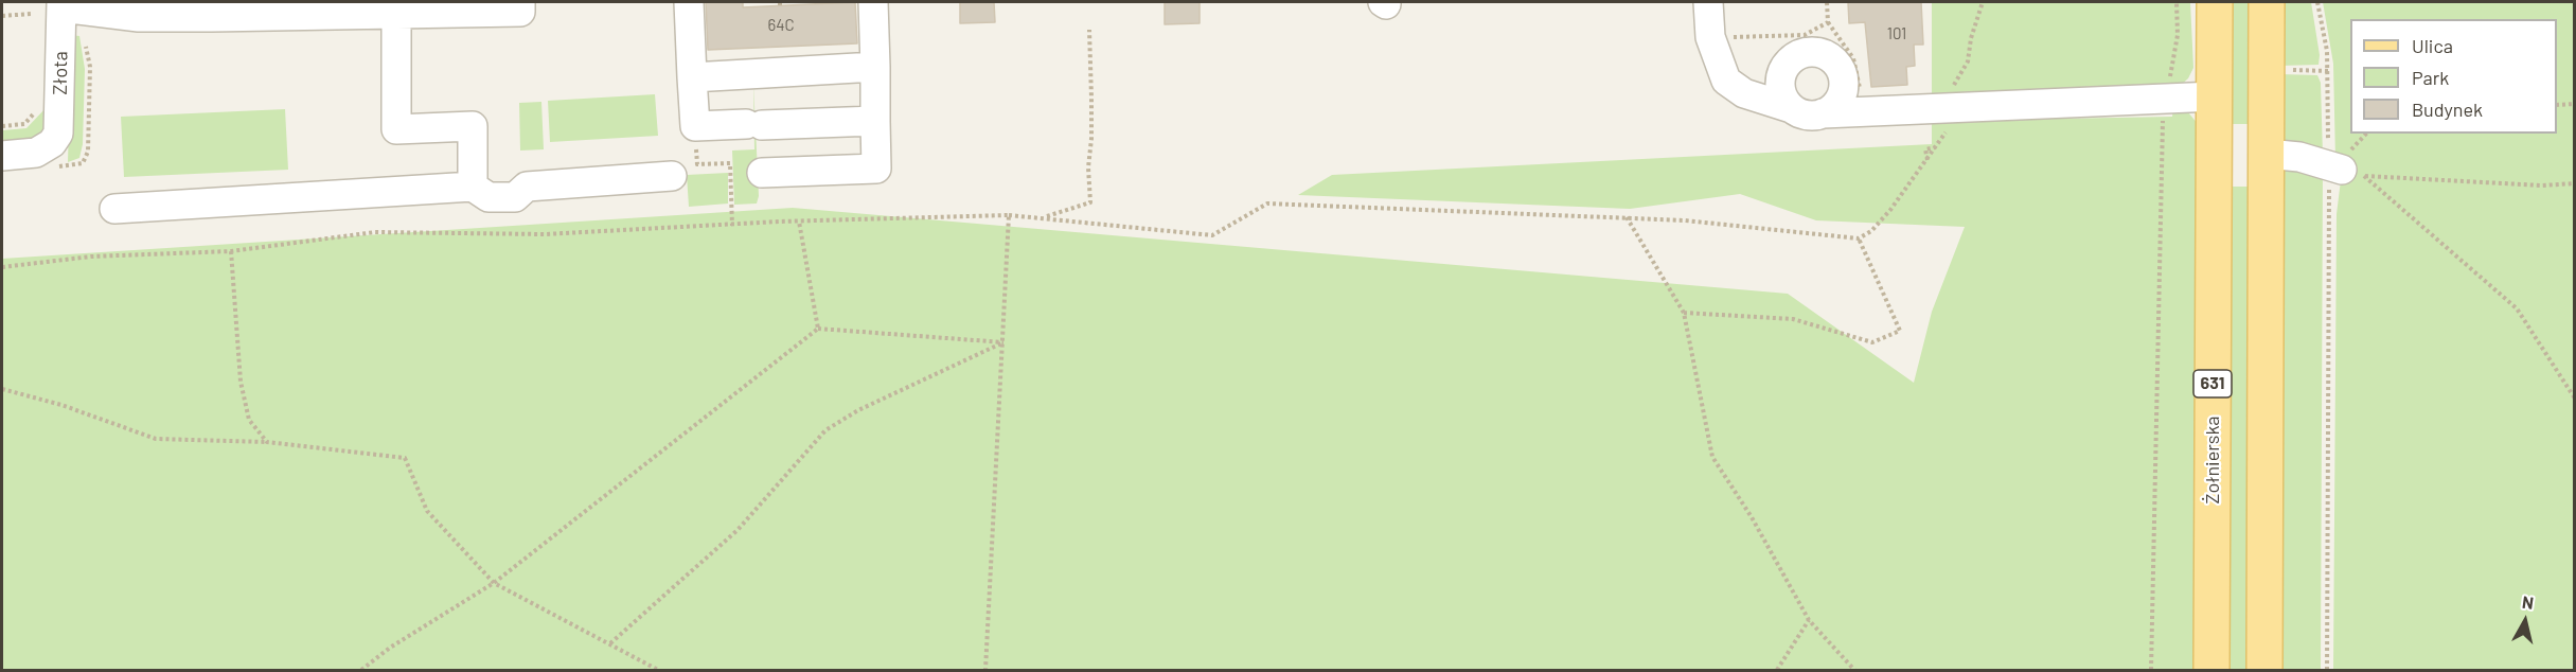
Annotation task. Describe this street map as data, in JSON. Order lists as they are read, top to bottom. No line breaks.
{"streets":{"main road":["631","Żołnierska"],"street":["Złota"]},"crossings":[["631","Żołnierska"]],"house_numbers":["64C","101"],"legend":["Ulica","Park","Budynek"],"north":"top"}
